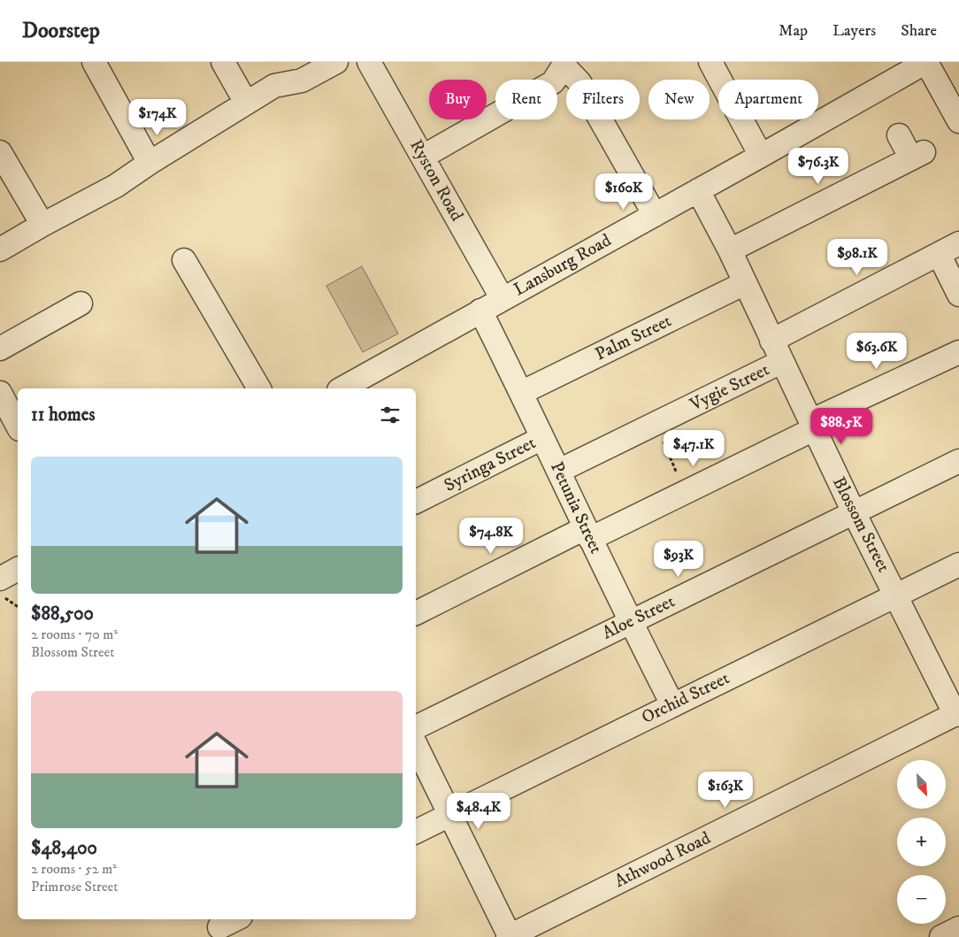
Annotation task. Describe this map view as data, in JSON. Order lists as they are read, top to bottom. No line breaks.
{"streets":{"street":["Ryston Road","Lansburg Road","Palm Street","Vygie Street","Syringa Street","Petunia Street","Blossom Street","Aloe Street","Orchid Street","Athwood Road"]},"crossings":[["Ryston Road","Lansburg Road"],["Lansburg Road","Petunia Street"],["Lansburg Road","Blossom Street"],["Palm Street","Petunia Street"],["Palm Street","Blossom Street"],["Vygie Street","Petunia Street"],["Vygie Street","Blossom Street"],["Syringa Street","Petunia Street"],["Petunia Street","Aloe Street"],["Petunia Street","Orchid Street"],["Blossom Street","Aloe Street"],["Blossom Street","Orchid Street"],["Blossom Street","Athwood Road"]],"north":"bottom right","page":{"header":"Doorstep","nav":["Map","Layers","Share"],"chip":["Buy","Rent","Filters","New","Apartment"],"price":["$174K","$76.3K","$160K","$98.1K","$63.6K","$88.5K","$47.1K","$74.8K","$93K","$163K","$48.4K"],"heading":"11 homes","list":[{"name":"$88,500","note":"2 rooms · 70 m² · Blossom Street"},{"name":"$48,400","note":"2 rooms · 52 m² · Primrose Street"}],"map_buttons":["+","−"]}}
